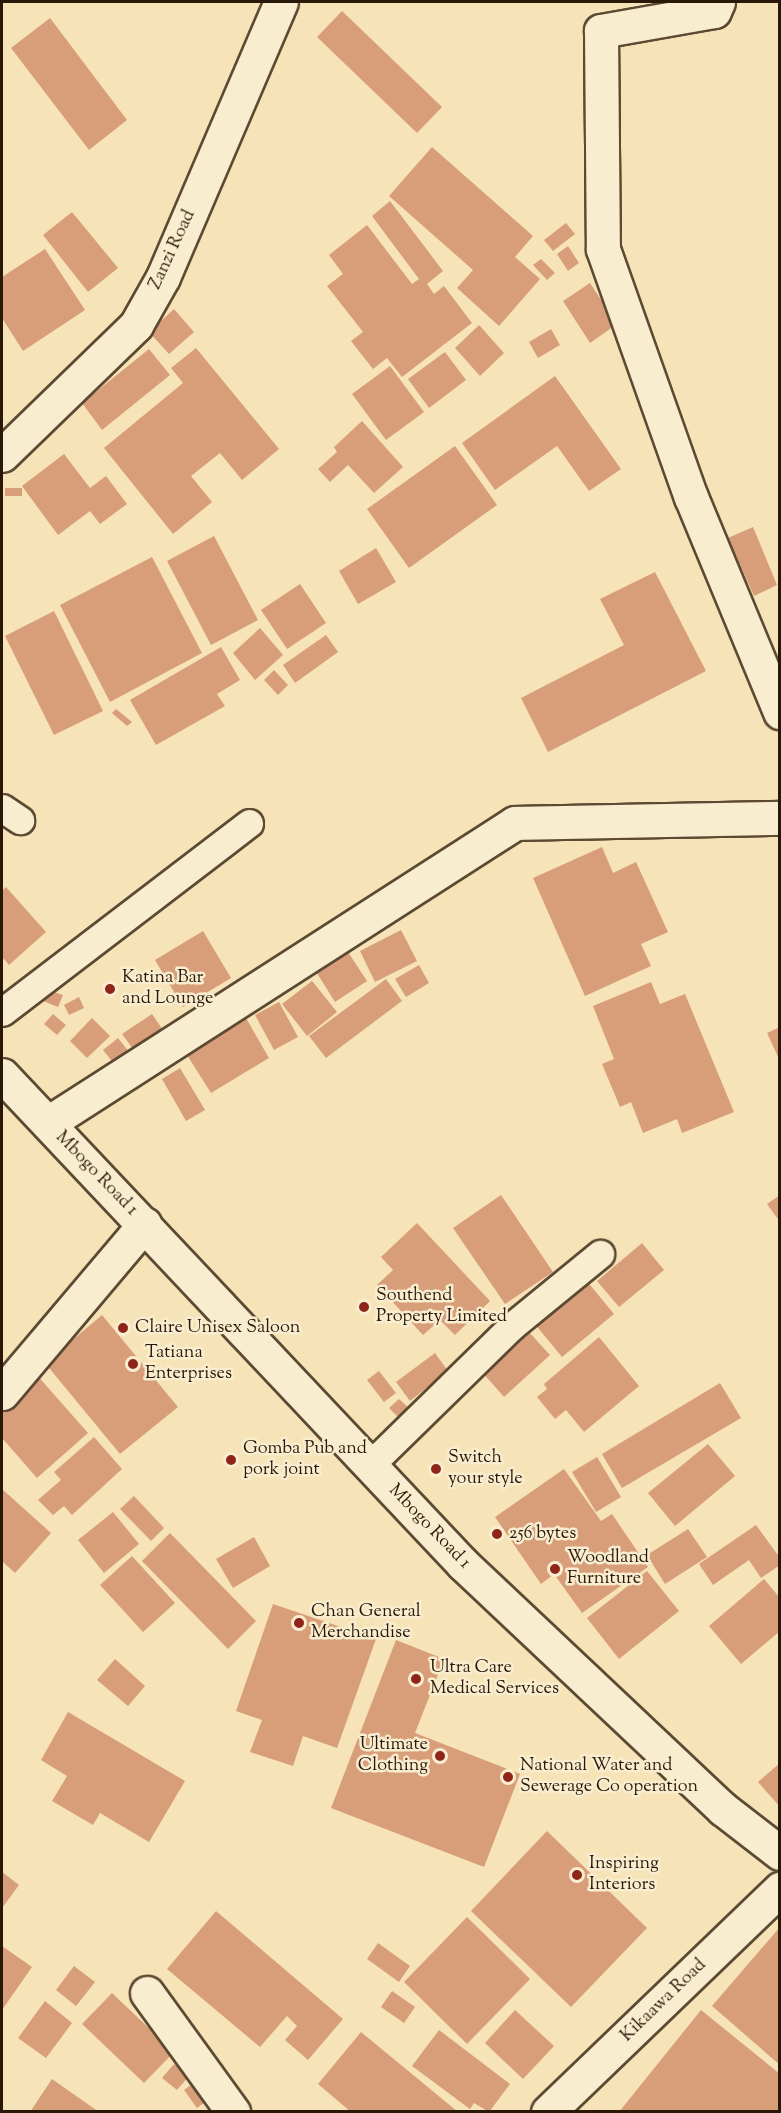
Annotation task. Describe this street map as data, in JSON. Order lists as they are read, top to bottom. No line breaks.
{"streets":{"street":["Zanzi Road","Mbogo Road 1","Kikaawa Road"]},"places":["Katina Bar and Lounge","Southend Property Limited","Claire Unisex Saloon","Tatiana Enterprises","Gomba Pub and pork joint","Switch your style","256 bytes","Woodland Furniture","Chan General Merchandise","Ultra Care Medical Services","Ultimate Clothing","National Water and Sewerage Co operation","Inspiring Interiors"]}
